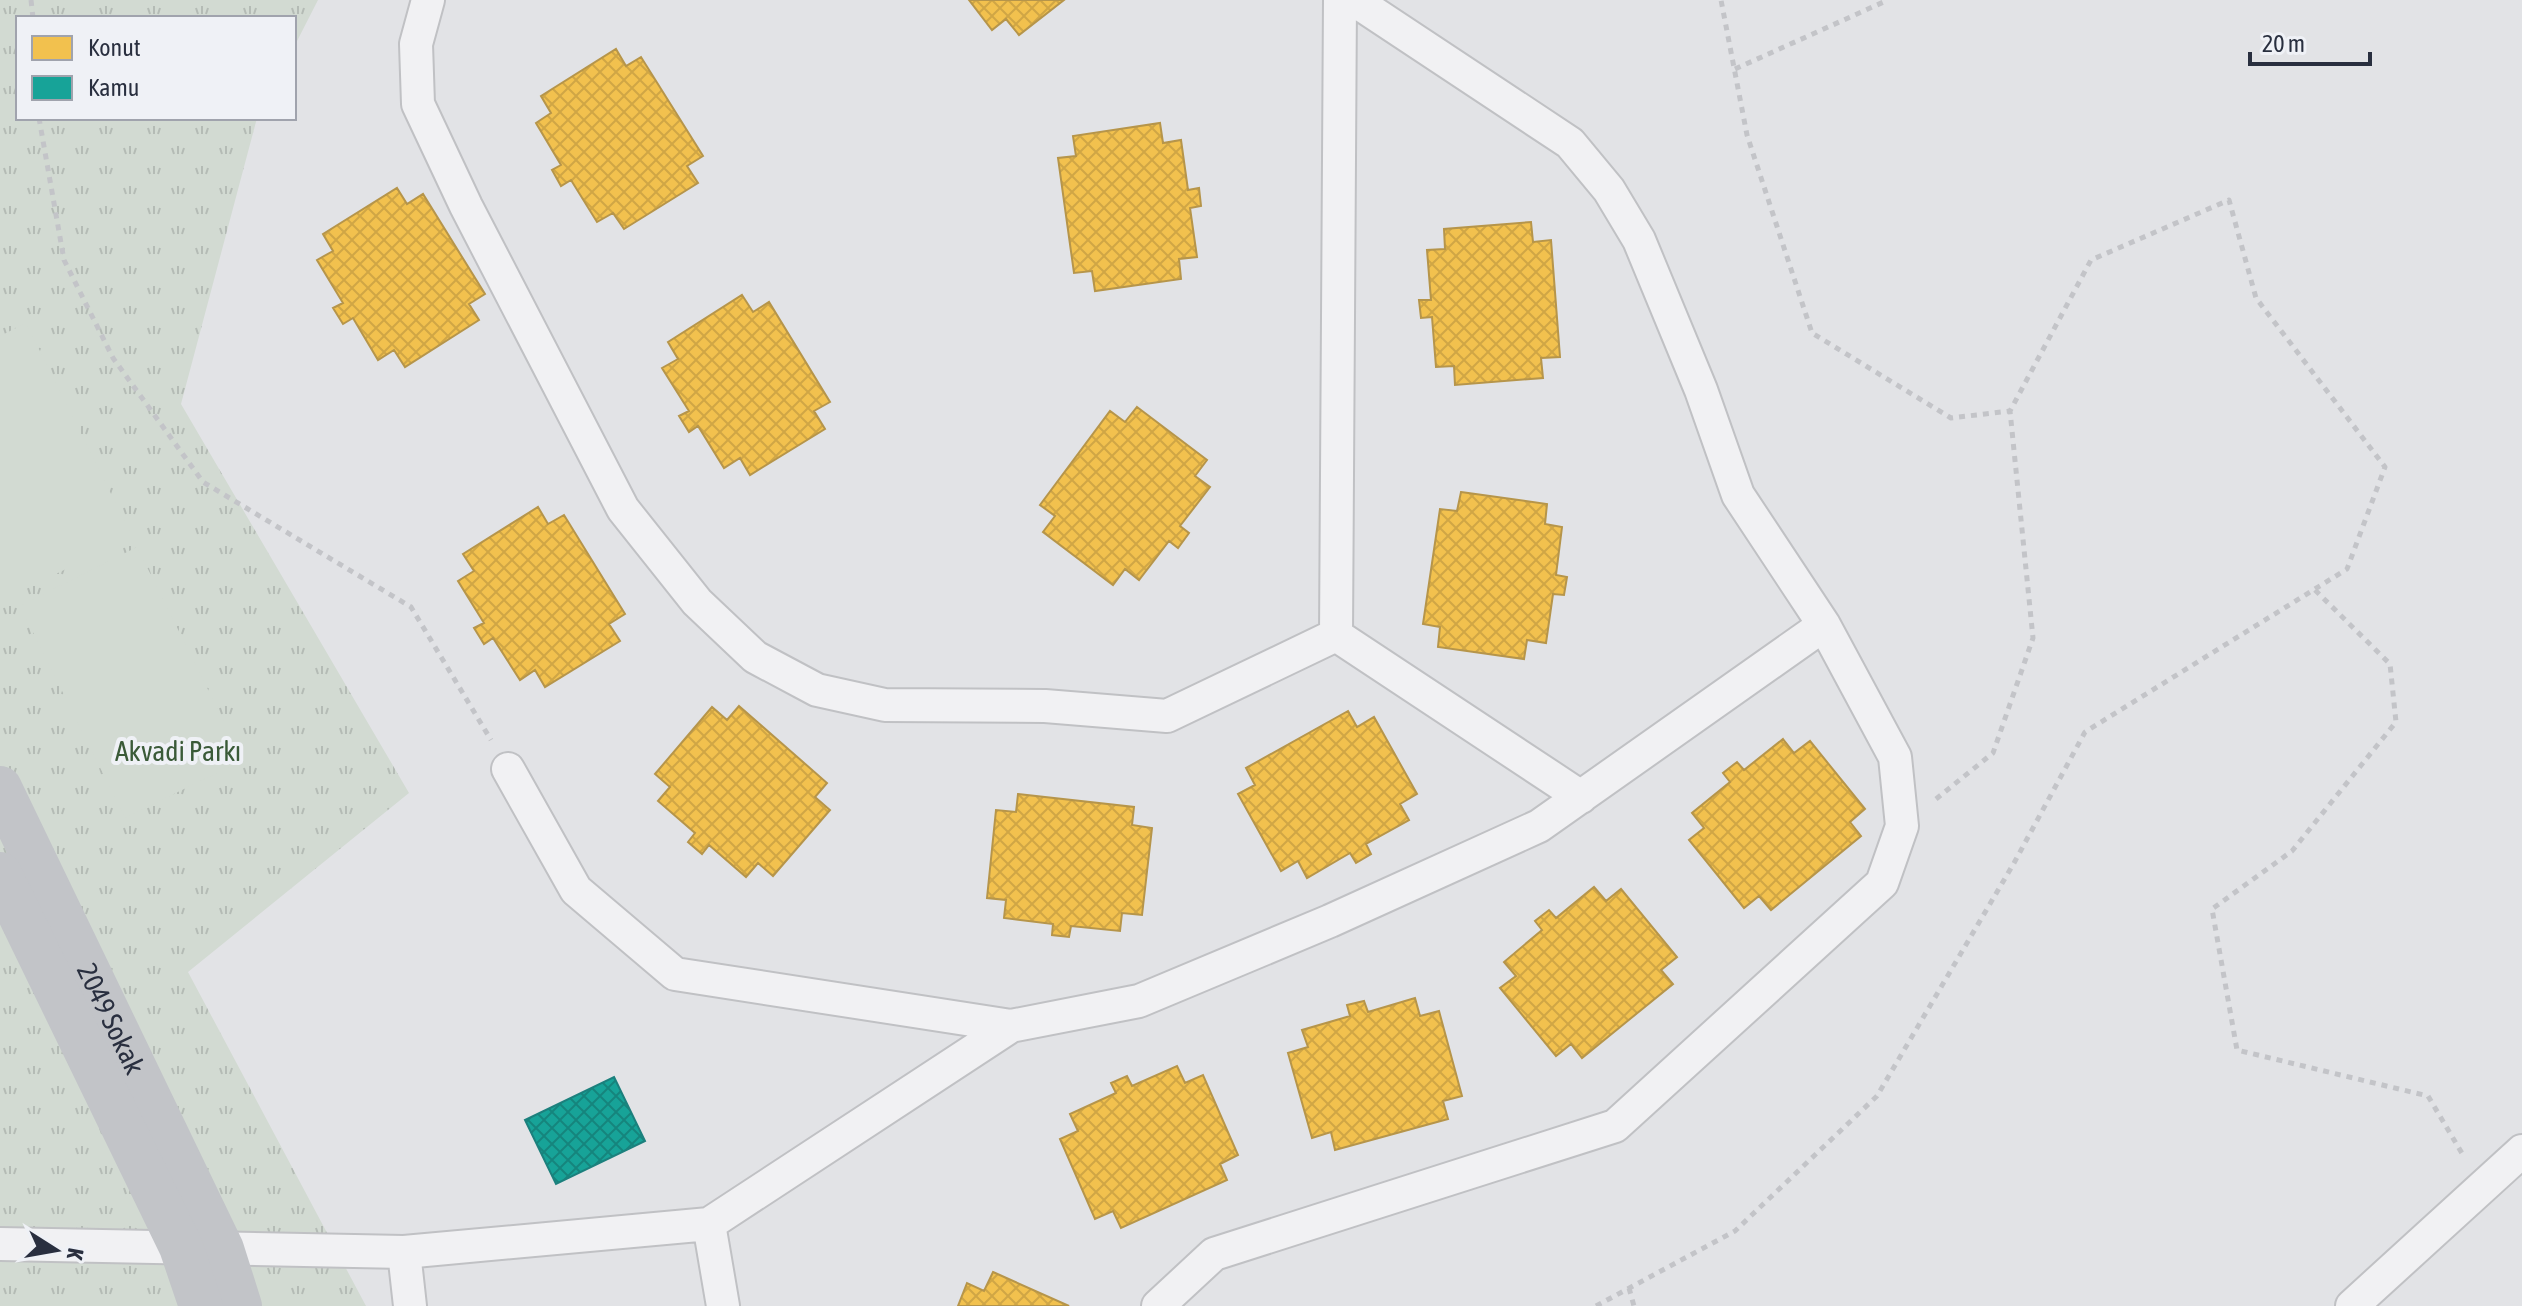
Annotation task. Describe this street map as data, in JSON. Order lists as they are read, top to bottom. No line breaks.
{"streets":{"main road":["2049 Sokak"]},"parks":["Akvadi Parkı"],"legend":["Konut","Kamu"],"scale_bar":"20 m","north":"right"}
